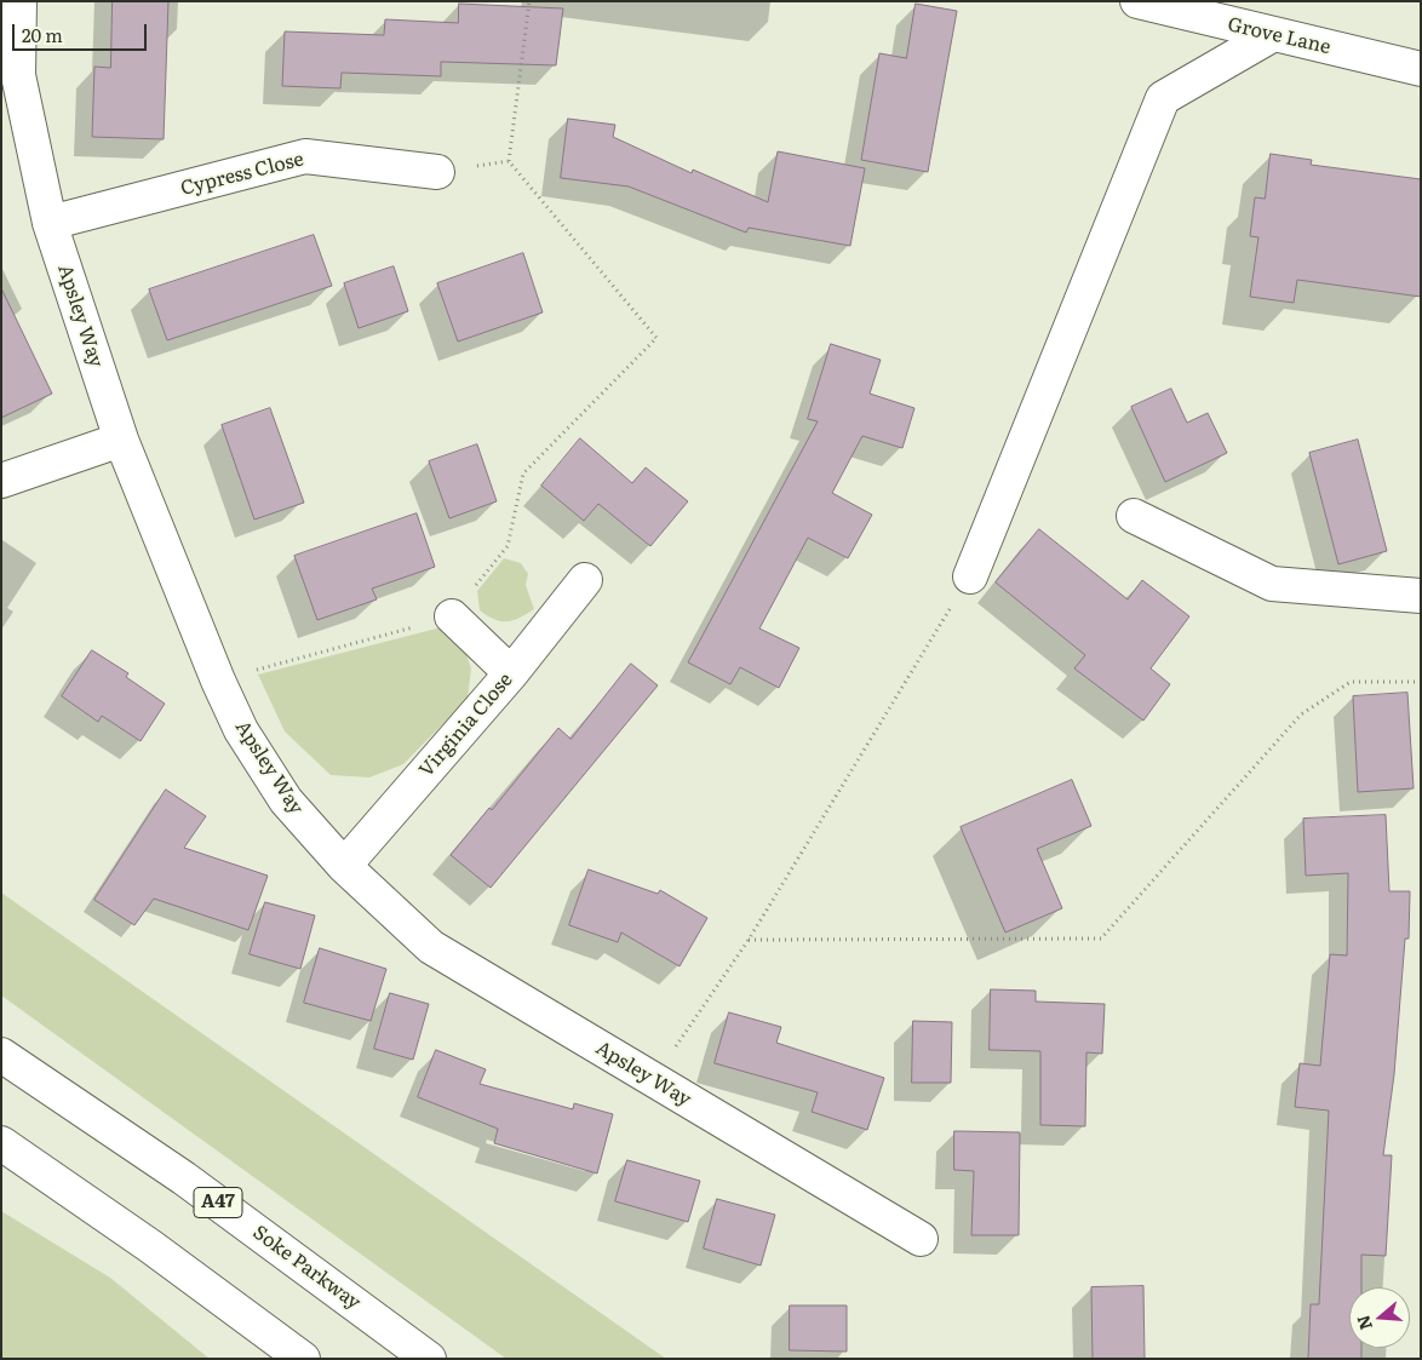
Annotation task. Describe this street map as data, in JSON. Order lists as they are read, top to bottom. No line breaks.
{"streets":{"main road":["Grove Lane","Cypress Close","Apsley Way","Virginia Close","A47","Soke Parkway"]},"crossings":[["Cypress Close","Apsley Way"],["Apsley Way","Virginia Close"]],"scale_bar":"20 m","north":"left"}
